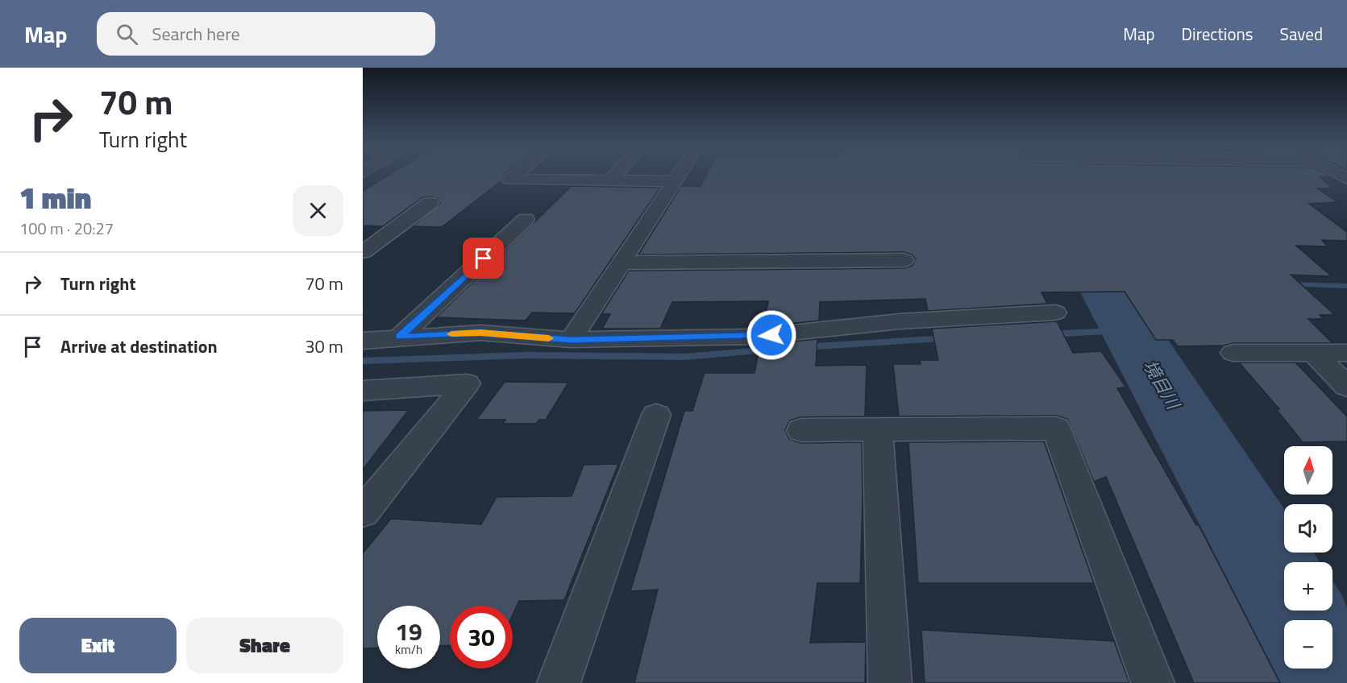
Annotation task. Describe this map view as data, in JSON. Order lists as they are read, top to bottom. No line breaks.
{"water":["境目川"],"north":"top","page":{"header":"Map","search":"Search here","nav":["Map","Directions","Saved"],"turn":["70 m","Turn right"],"heading":["1 min","100 m · 20:27"],"list":[{"name":"Turn right","value":"70 m"},{"name":"Arrive at destination","value":"30 m"}],"map_buttons":["+","−"],"speed":"19 km/h","limit":"30","buttons":["Exit","Share"]}}
